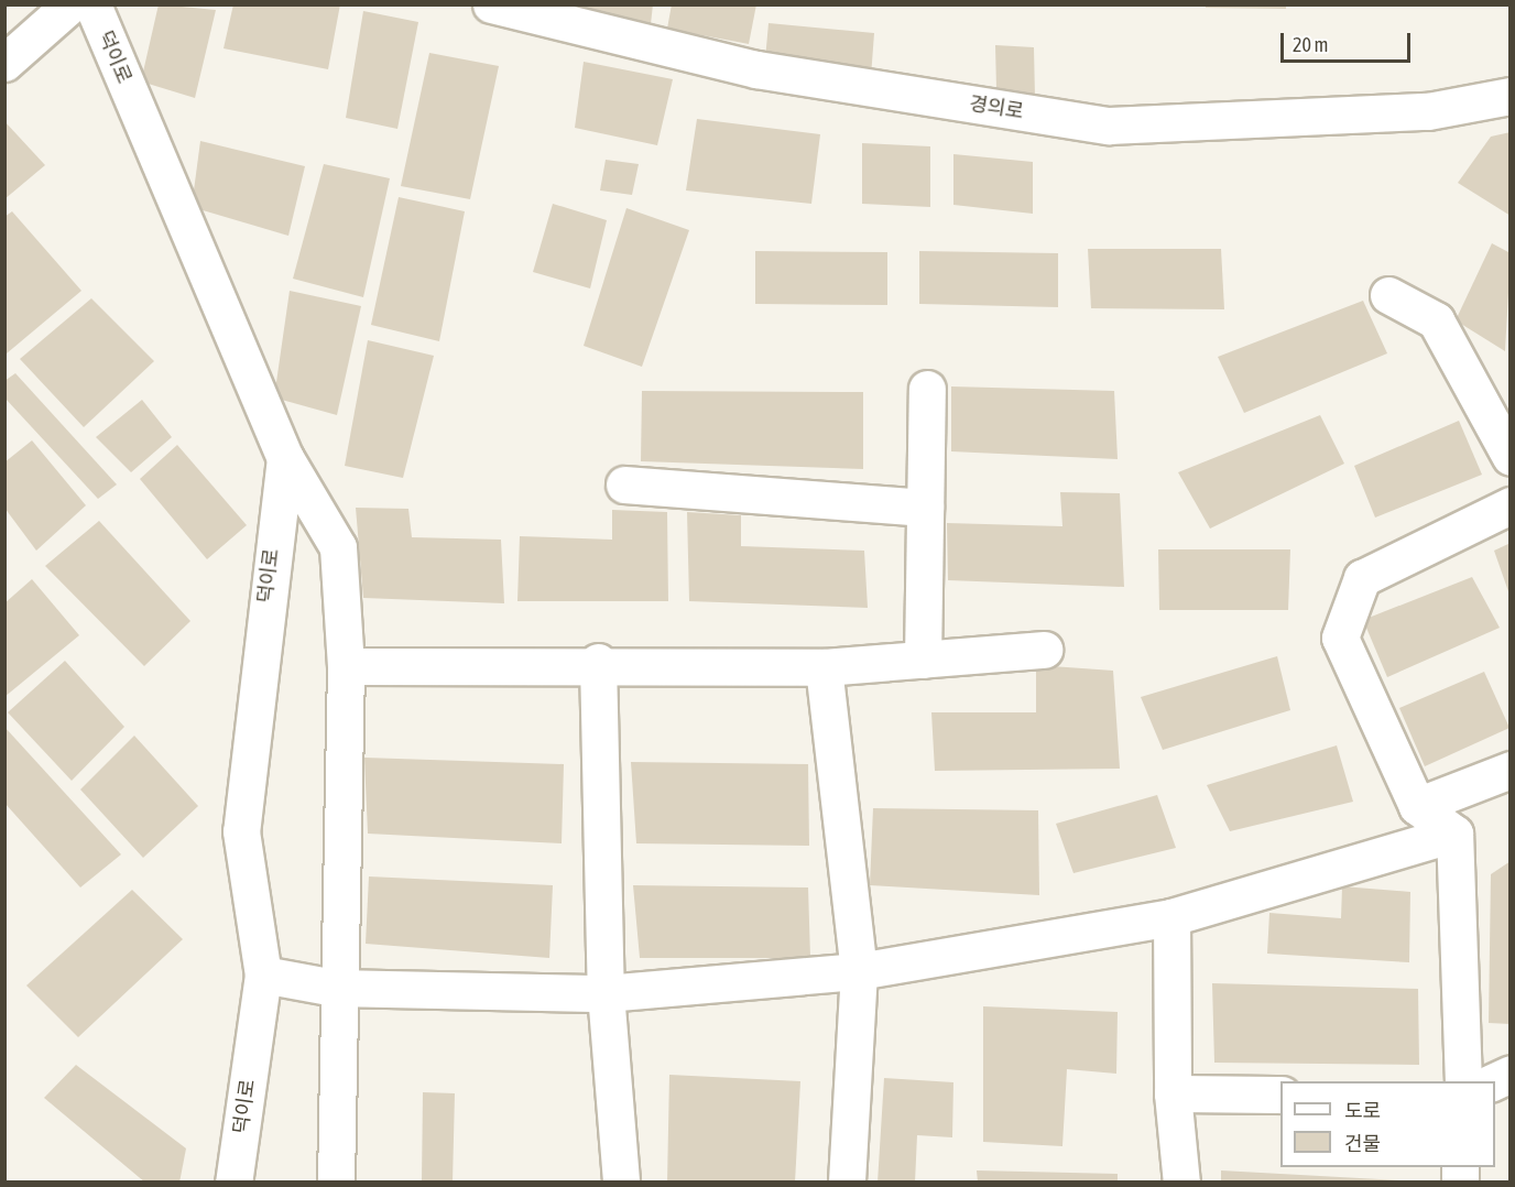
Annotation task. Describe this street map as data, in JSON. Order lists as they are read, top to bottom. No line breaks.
{"streets":{"street":["덕이로","경의로"]},"legend":["도로","건물"],"scale_bar":"20 m"}
